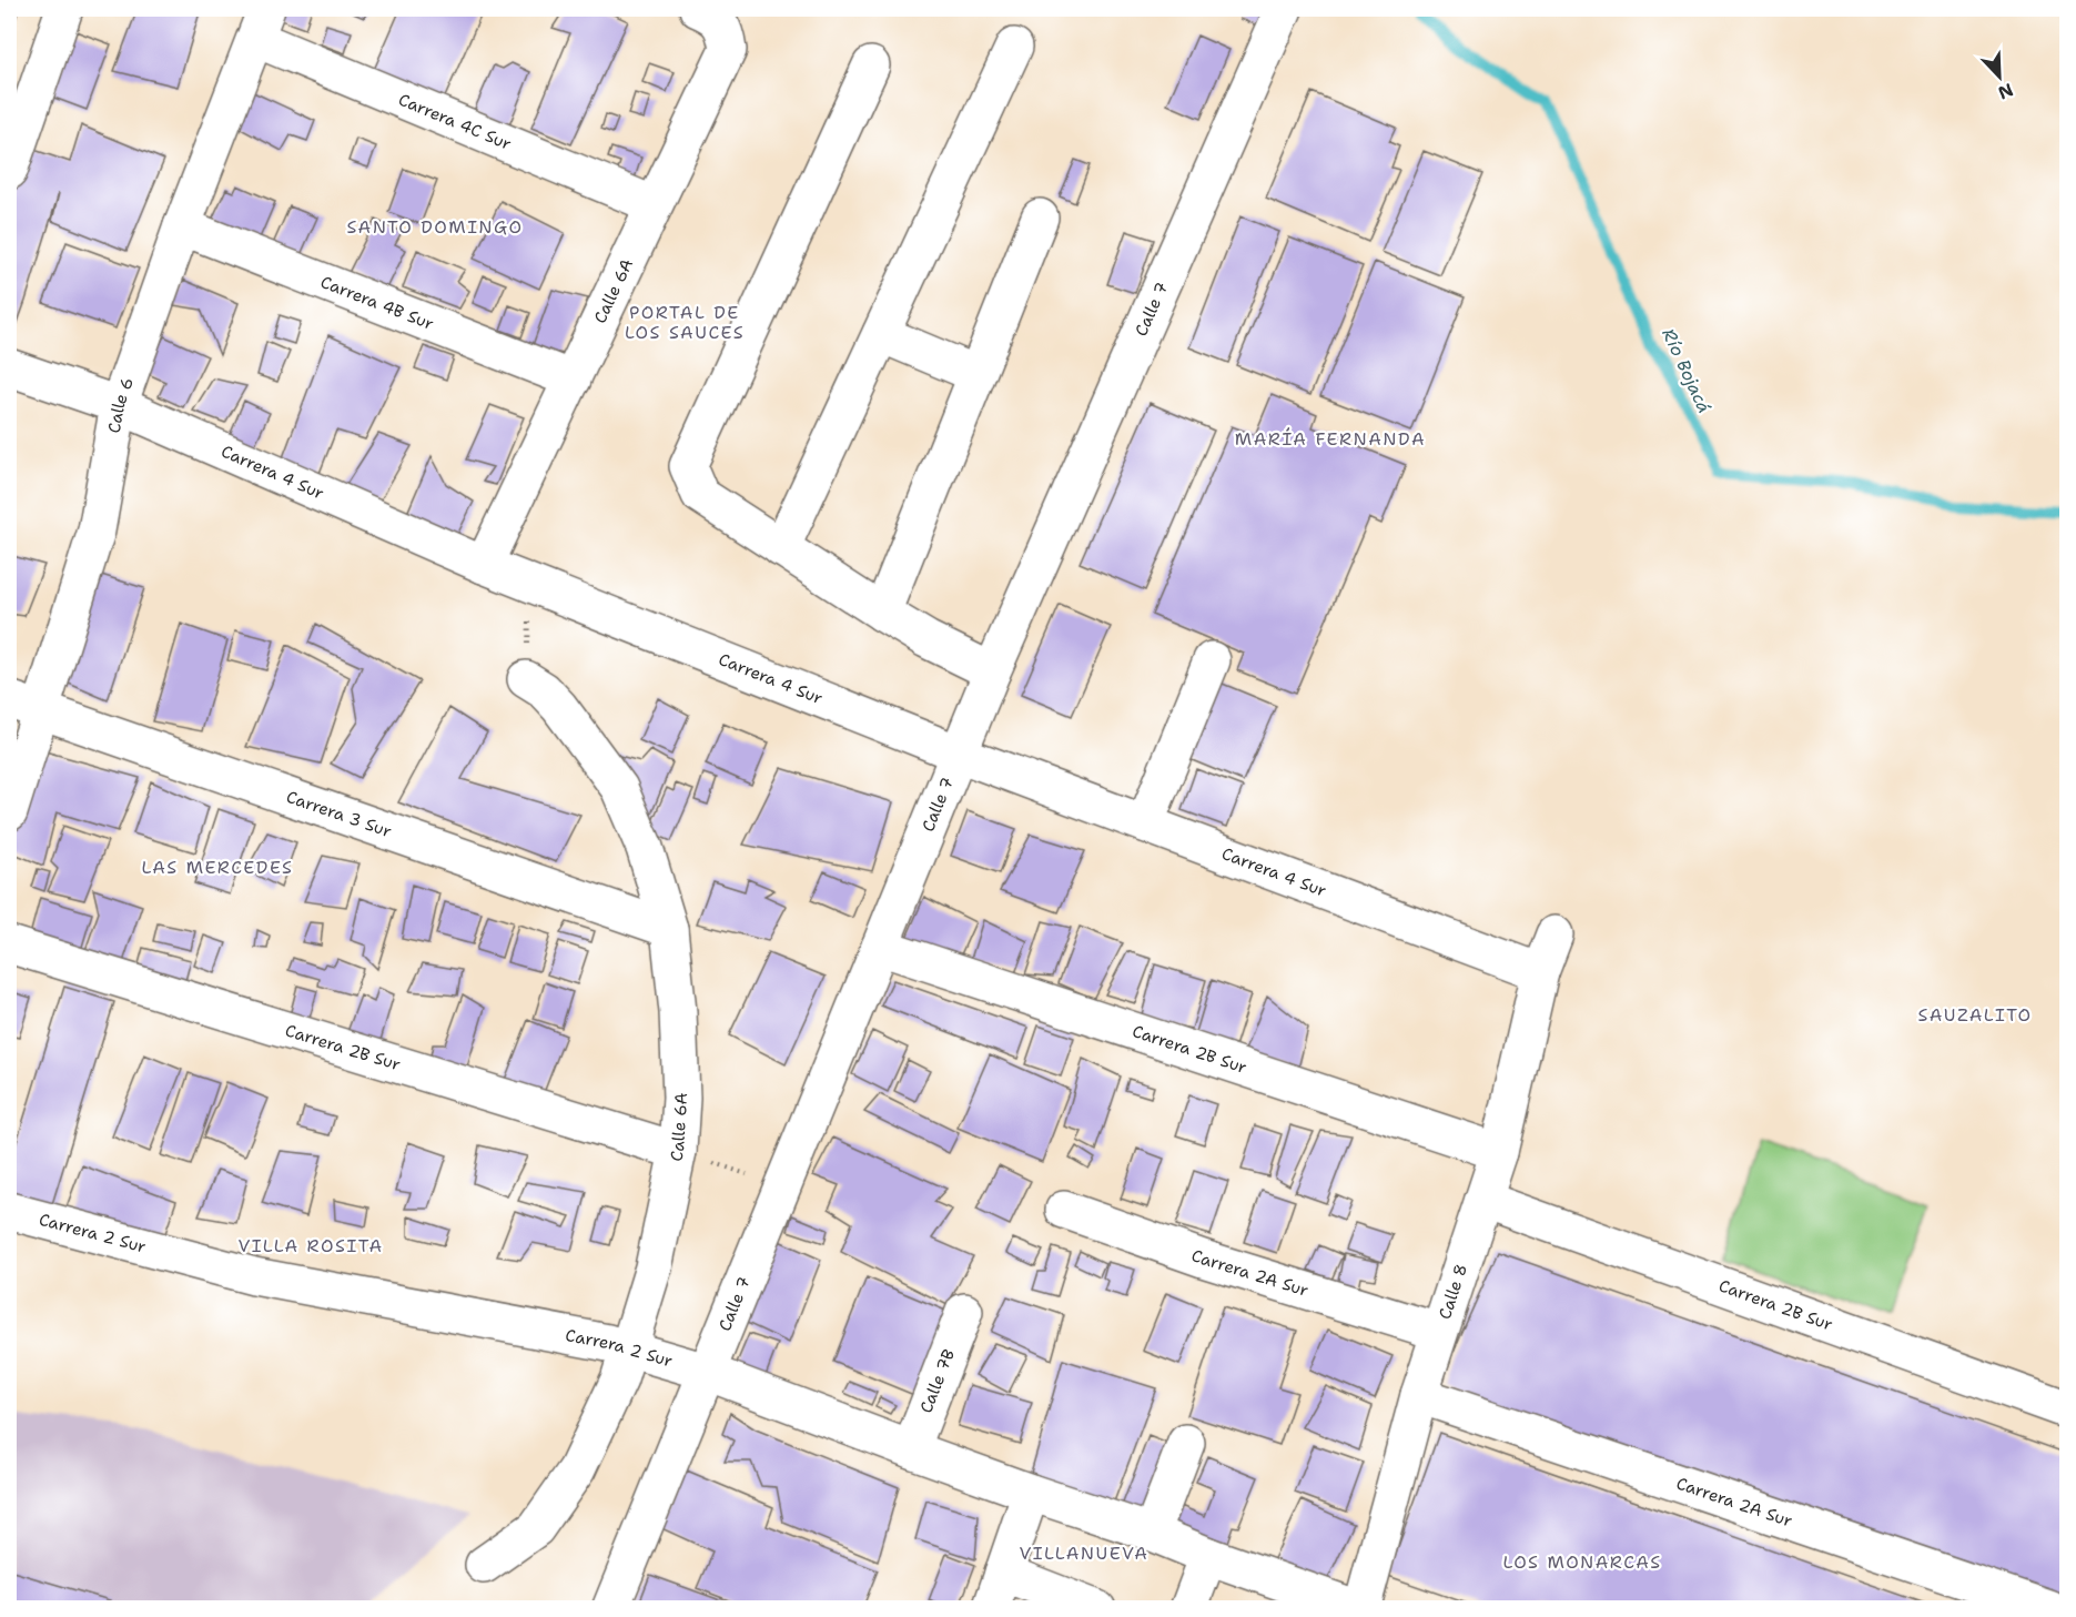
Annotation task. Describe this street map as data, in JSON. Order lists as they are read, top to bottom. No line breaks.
{"streets":{"street":["Carrera 4C Sur","Calle 6A","Carrera 4B Sur","Calle 7","Calle 6","Carrera 4 Sur","Carrera 3 Sur","Carrera 2B Sur","Carrera 2 Sur","Carrera 2A Sur","Calle 8","Calle 7B"]},"crossings":[["Carrera 4C Sur","Calle 6A"],["Carrera 4C Sur","Calle 6"],["Calle 6A","Carrera 4B Sur"],["Calle 6A","Carrera 4 Sur"],["Calle 6A","Carrera 3 Sur"],["Calle 6A","Carrera 2B Sur"],["Calle 6A","Carrera 2 Sur"],["Carrera 4B Sur","Calle 6"],["Calle 7","Carrera 4 Sur"],["Calle 7","Carrera 2B Sur"],["Calle 7","Carrera 2 Sur"],["Calle 6","Carrera 4 Sur"],["Calle 6","Carrera 3 Sur"],["Carrera 4 Sur","Calle 8"],["Carrera 2B Sur","Calle 8"],["Carrera 2 Sur","Calle 8"],["Carrera 2 Sur","Calle 7B"],["Carrera 2A Sur","Calle 8"]],"districts":["SANTO DOMINGO","PORTAL DE LOS SAUCES","MARÍA FERNANDA","LAS MERCEDES","SAUZALITO","VILLA ROSITA","VILLANUEVA","LOS MONARCAS"],"water":["Río Bojacá"],"north":"bottom right"}
